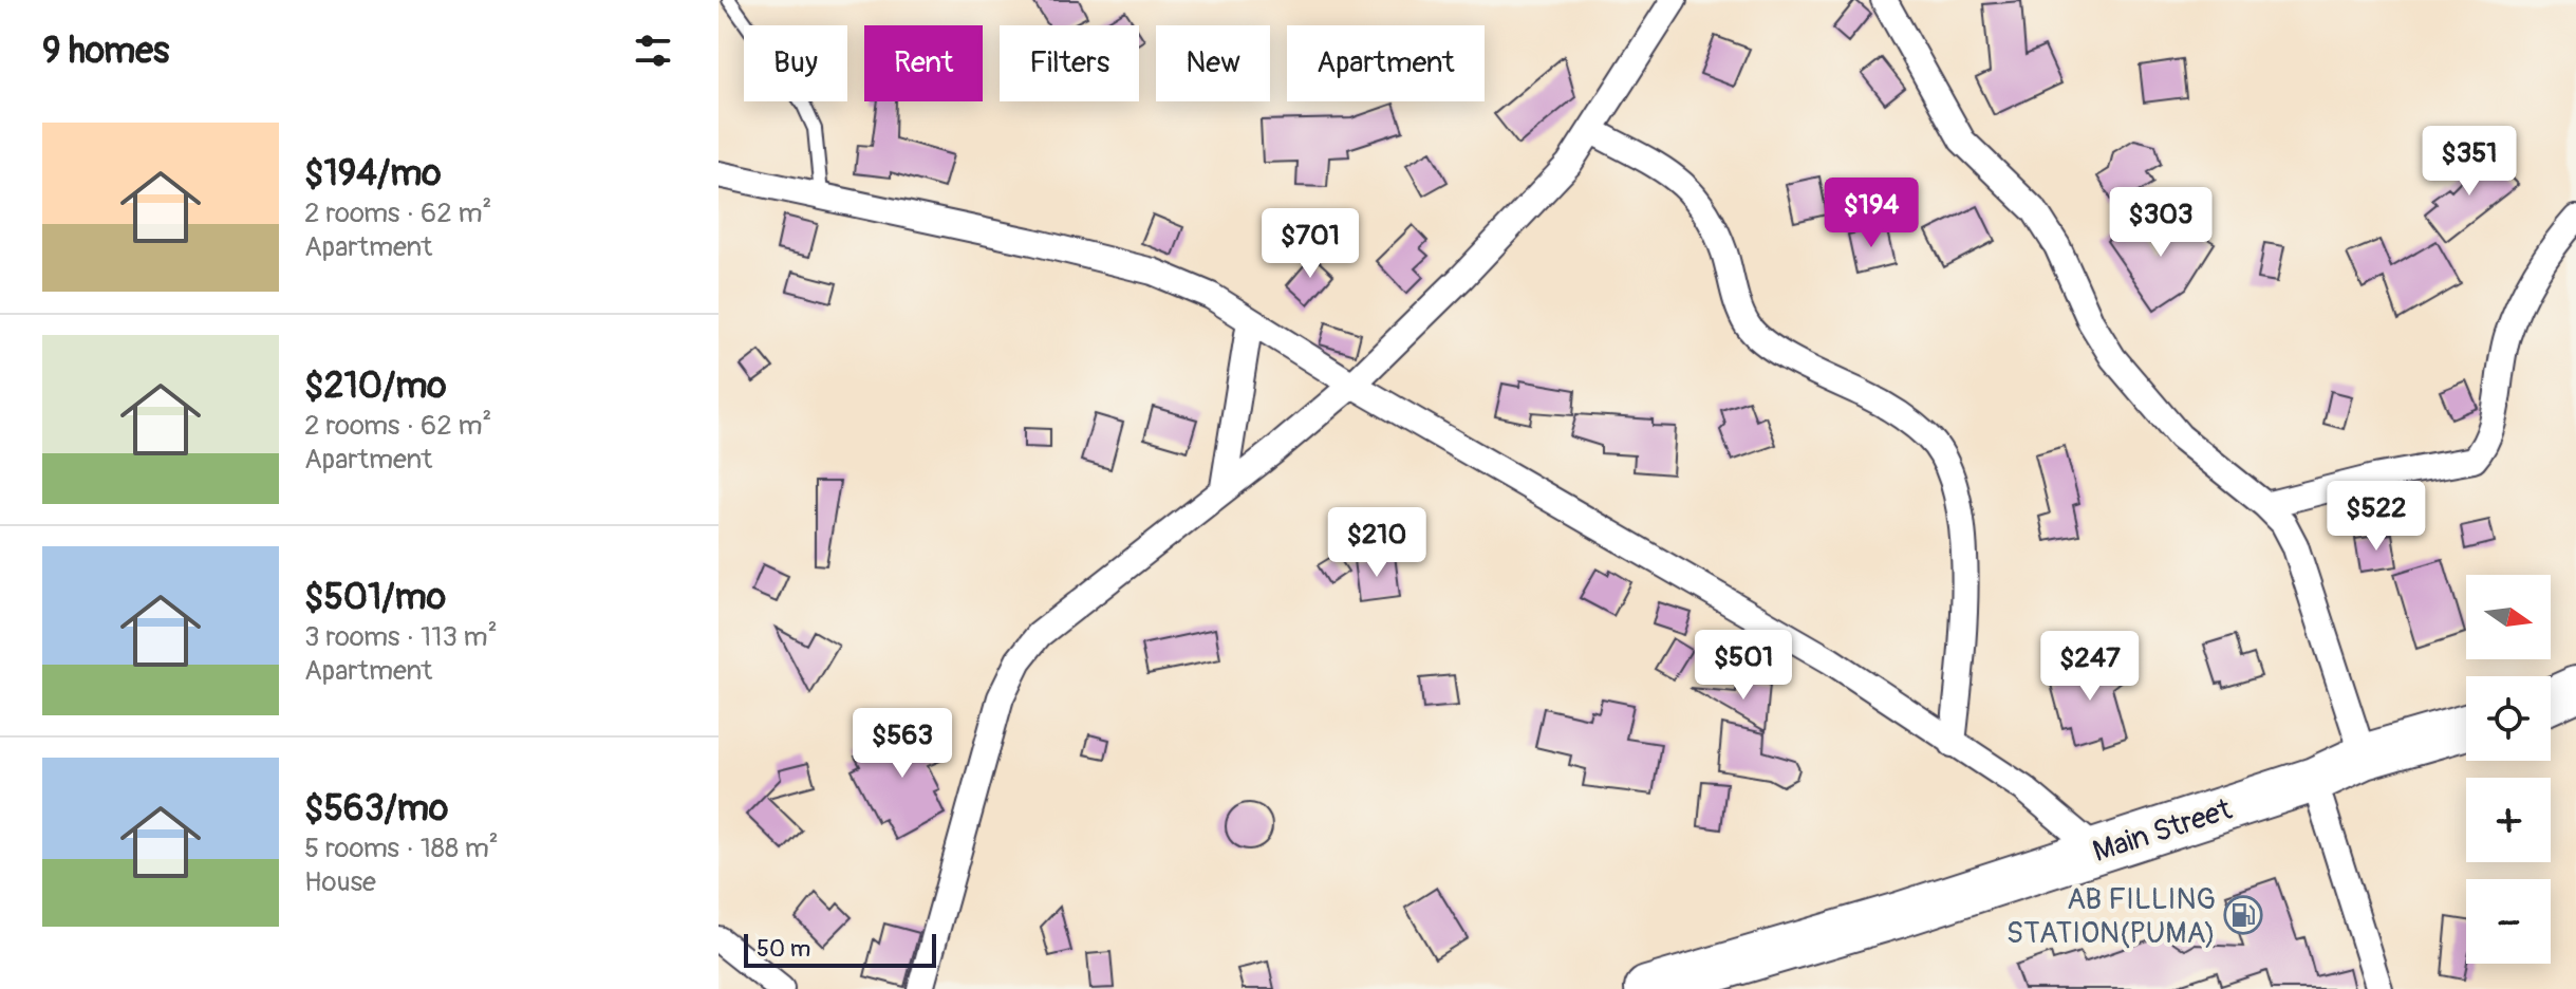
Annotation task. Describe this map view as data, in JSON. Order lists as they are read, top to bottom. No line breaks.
{"streets":{"highway":["Main Street"]},"places":{"fuel station":["AB FILLING STATION(PUMA)"]},"scale_bar":"50 m","north":"right","page":{"heading":"9 homes","chip":["Buy","Rent","Filters","New","Apartment"],"list":[{"name":"$194/mo","note":"2 rooms · 62 m² · Apartment"},{"name":"$210/mo","note":"2 rooms · 62 m² · Apartment"},{"name":"$501/mo","note":"3 rooms · 113 m² · Apartment"},{"name":"$563/mo","note":"5 rooms · 188 m² · House"}],"price":["$351","$194","$303","$701","$522","$210","$501","$247","$563"],"map_buttons":["+","−"],"scale":"50 m"}}
